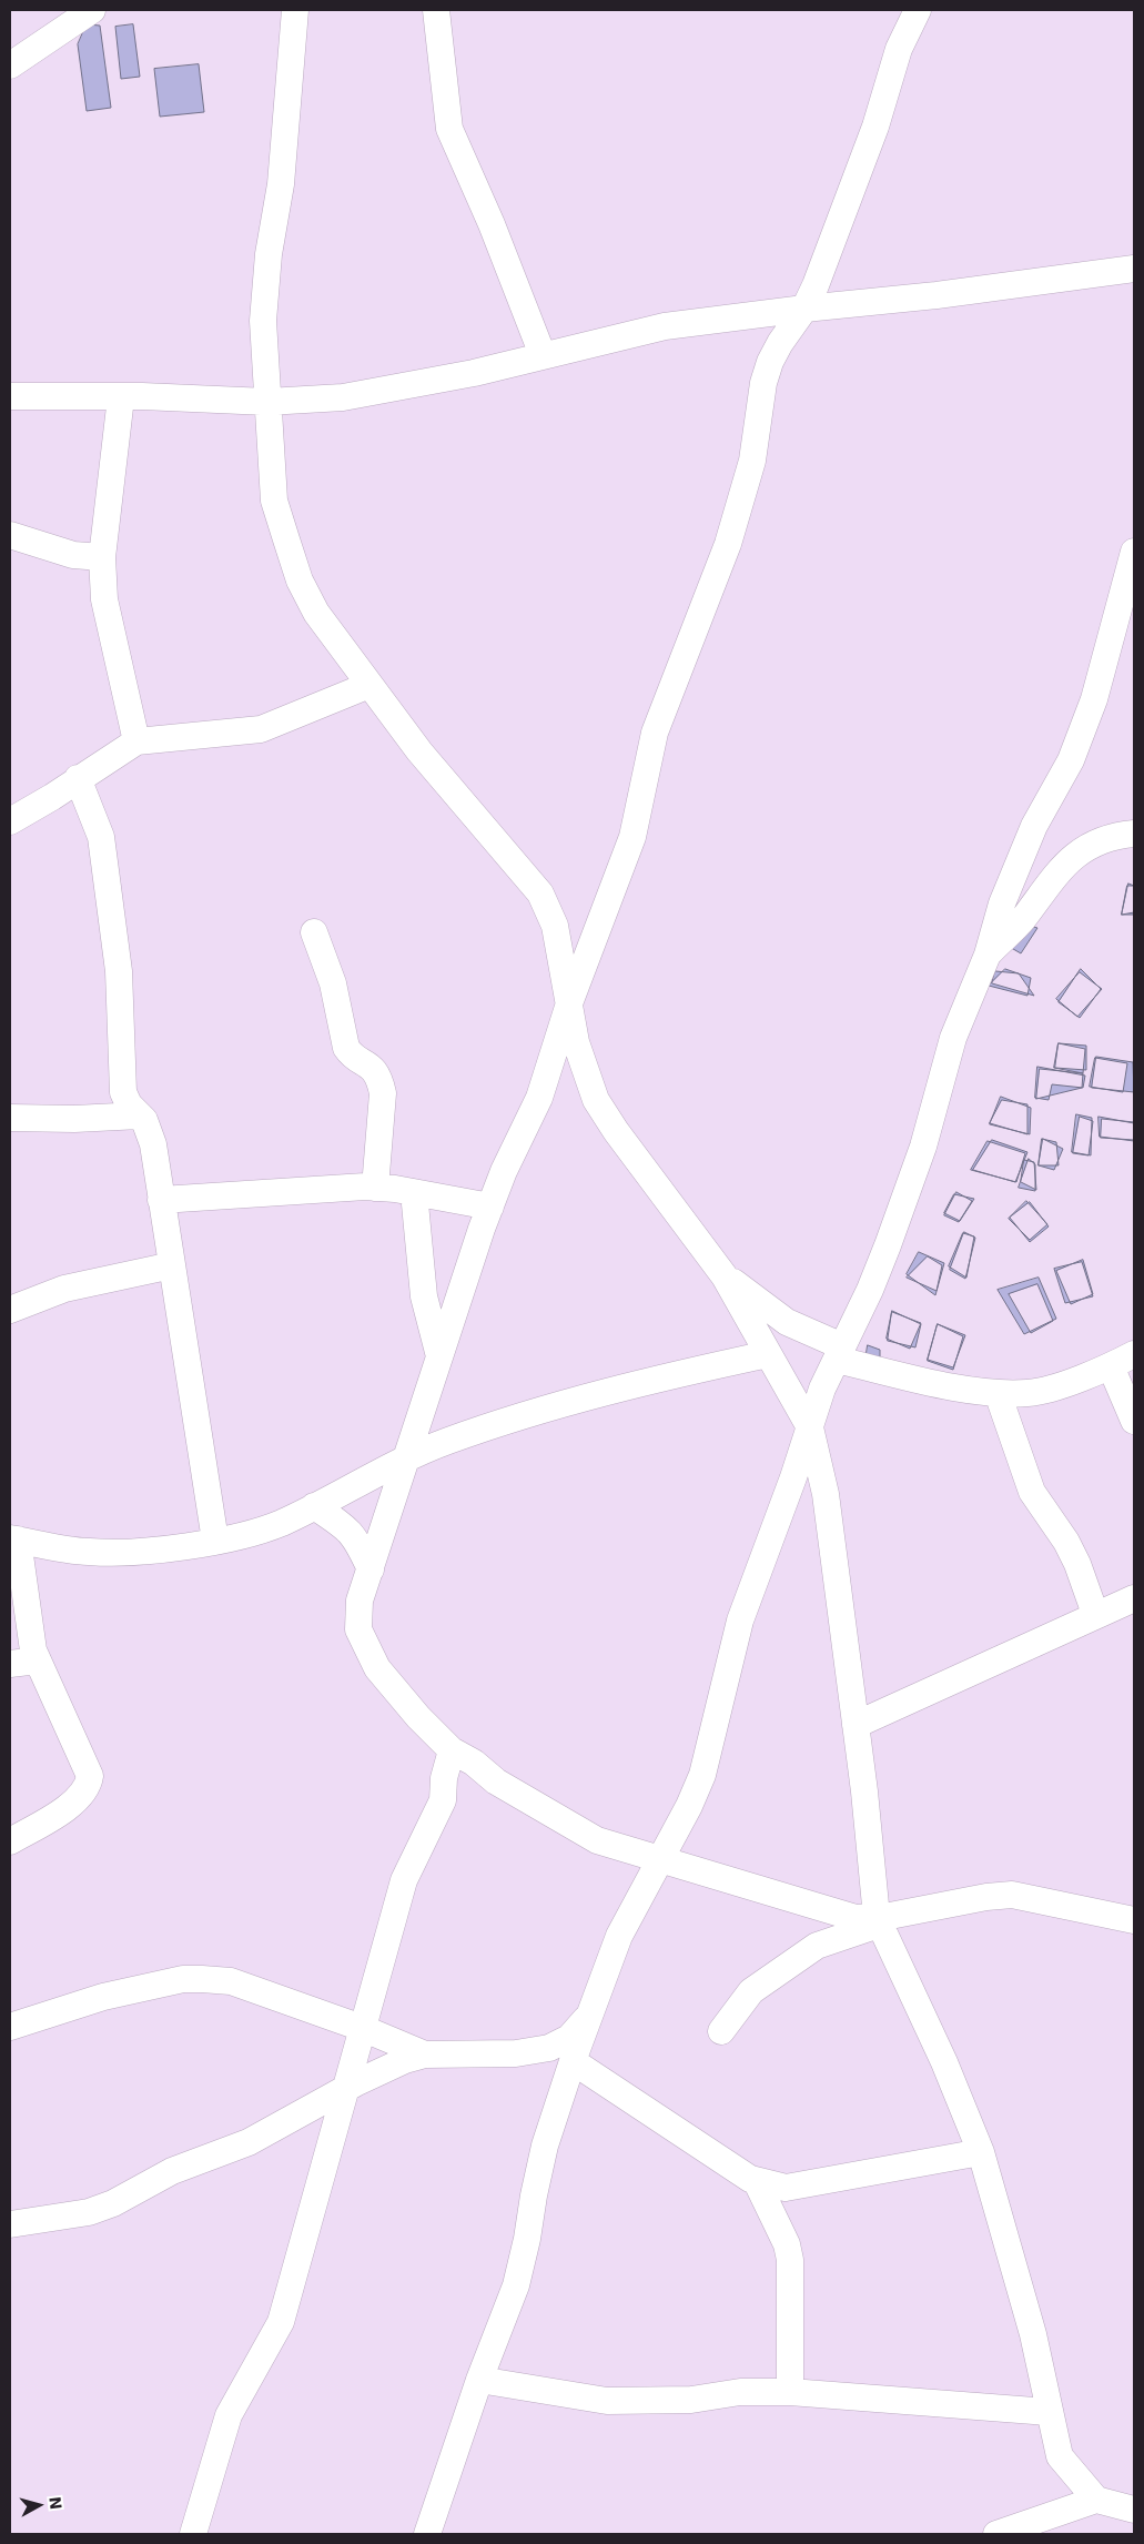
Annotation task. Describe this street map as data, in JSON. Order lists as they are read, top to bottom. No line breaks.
{"north":"right"}
